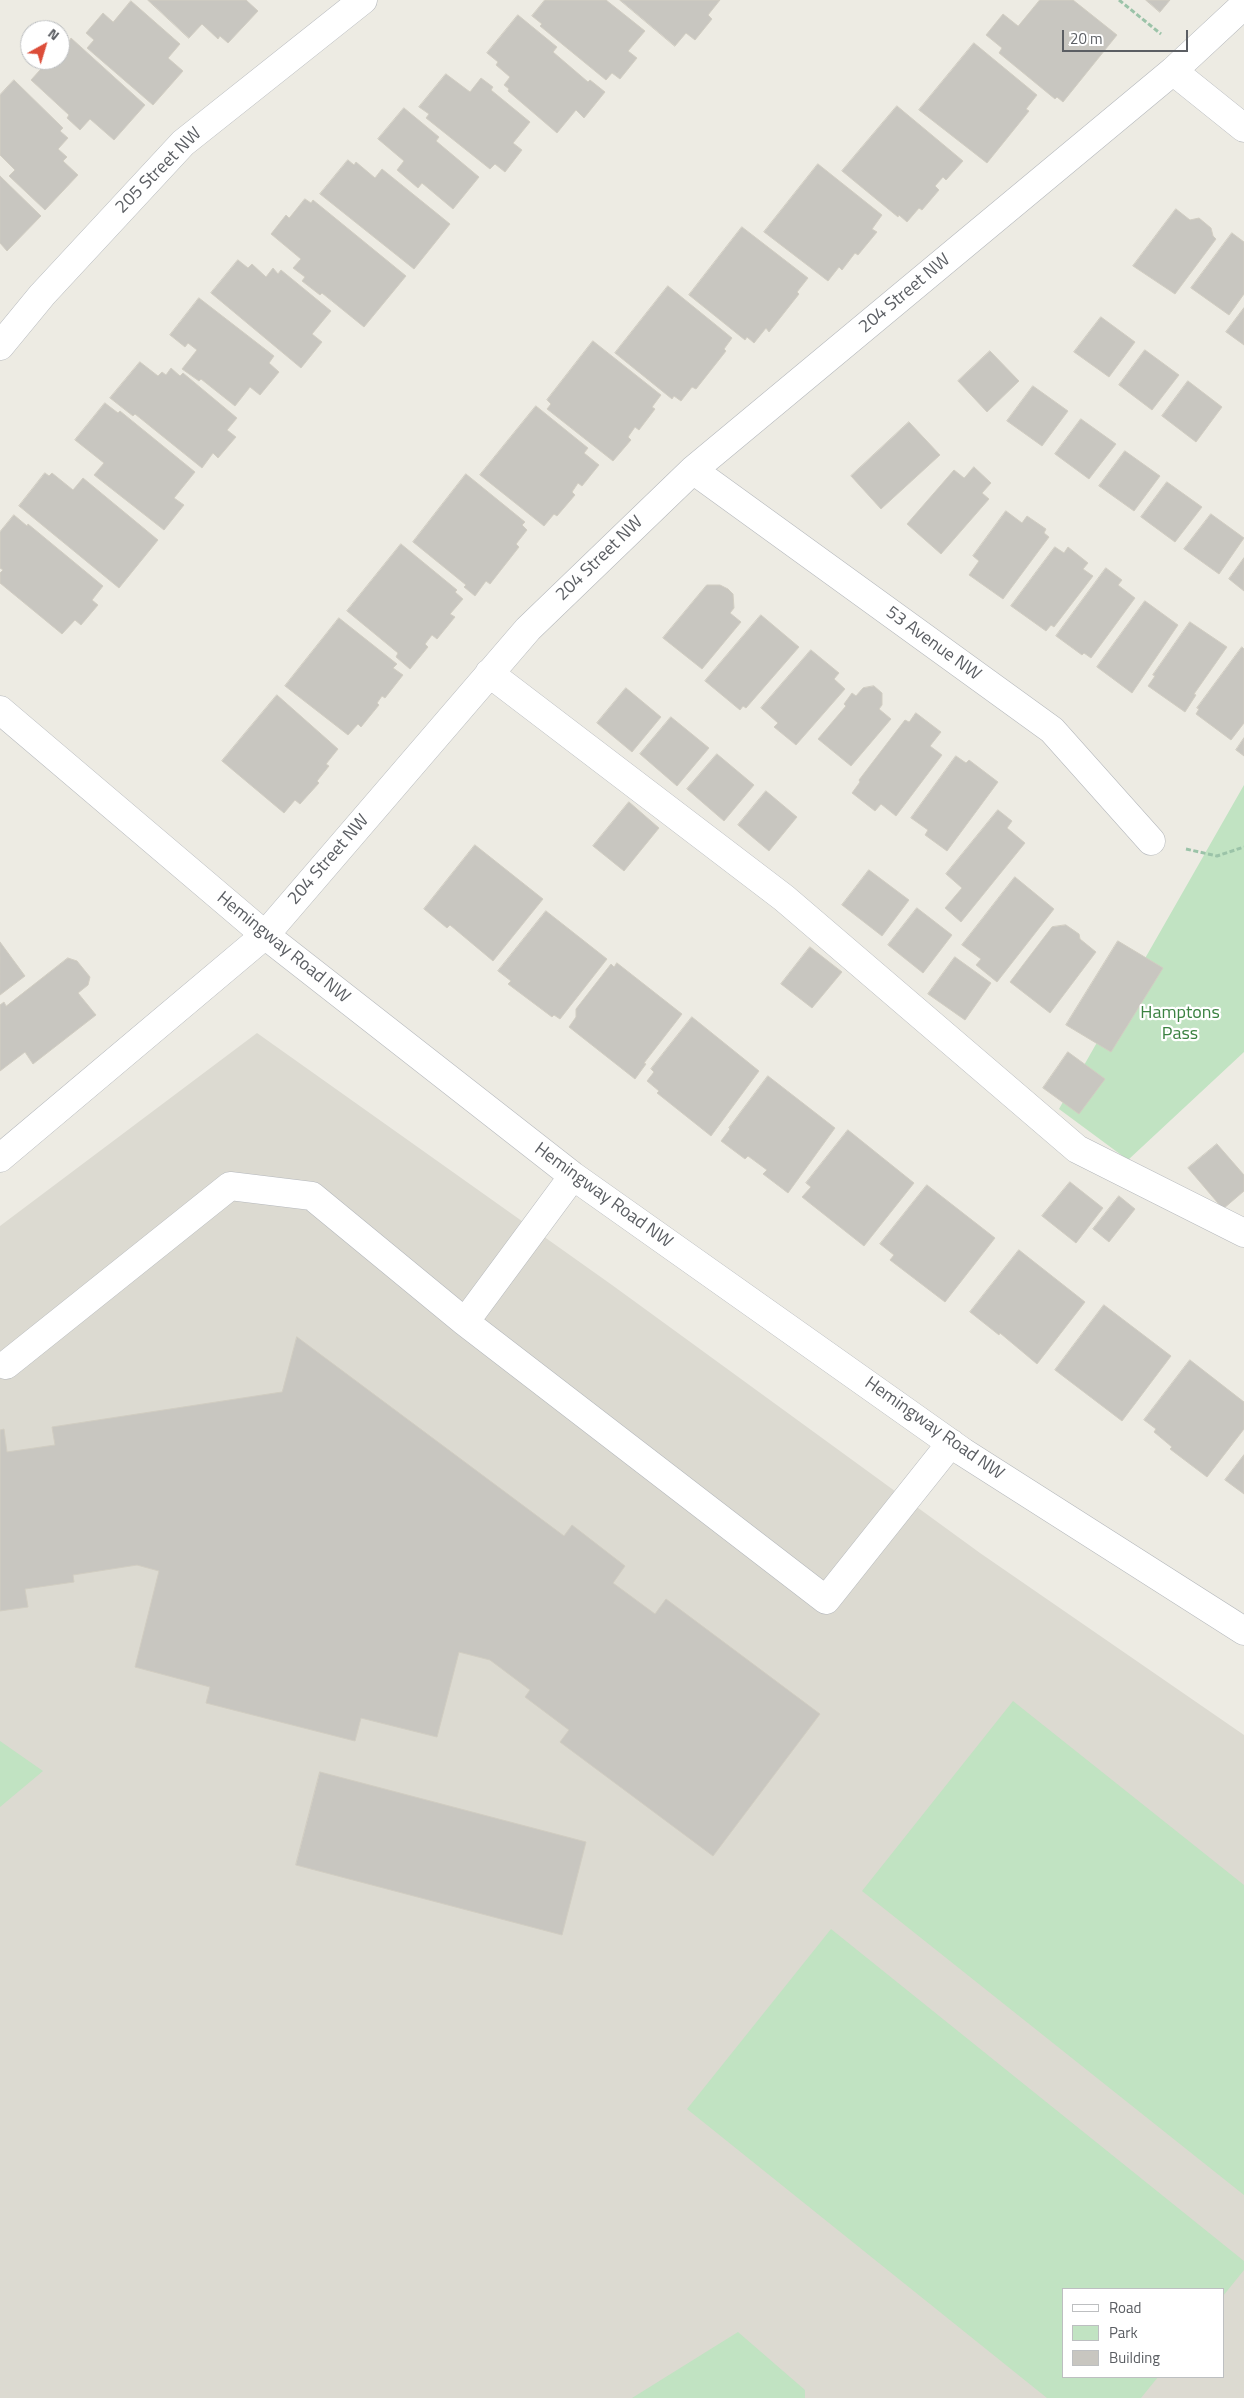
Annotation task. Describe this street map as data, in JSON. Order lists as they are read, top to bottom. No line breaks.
{"streets":{"street":["205 Street NW","204 Street NW","53 Avenue NW","Hemingway Road NW"]},"crossings":[["204 Street NW","53 Avenue NW"],["204 Street NW","Hemingway Road NW"]],"parks":["Hamptons Pass"],"legend":["Road","Park","Building"],"scale_bar":"20 m","north":"top right"}
